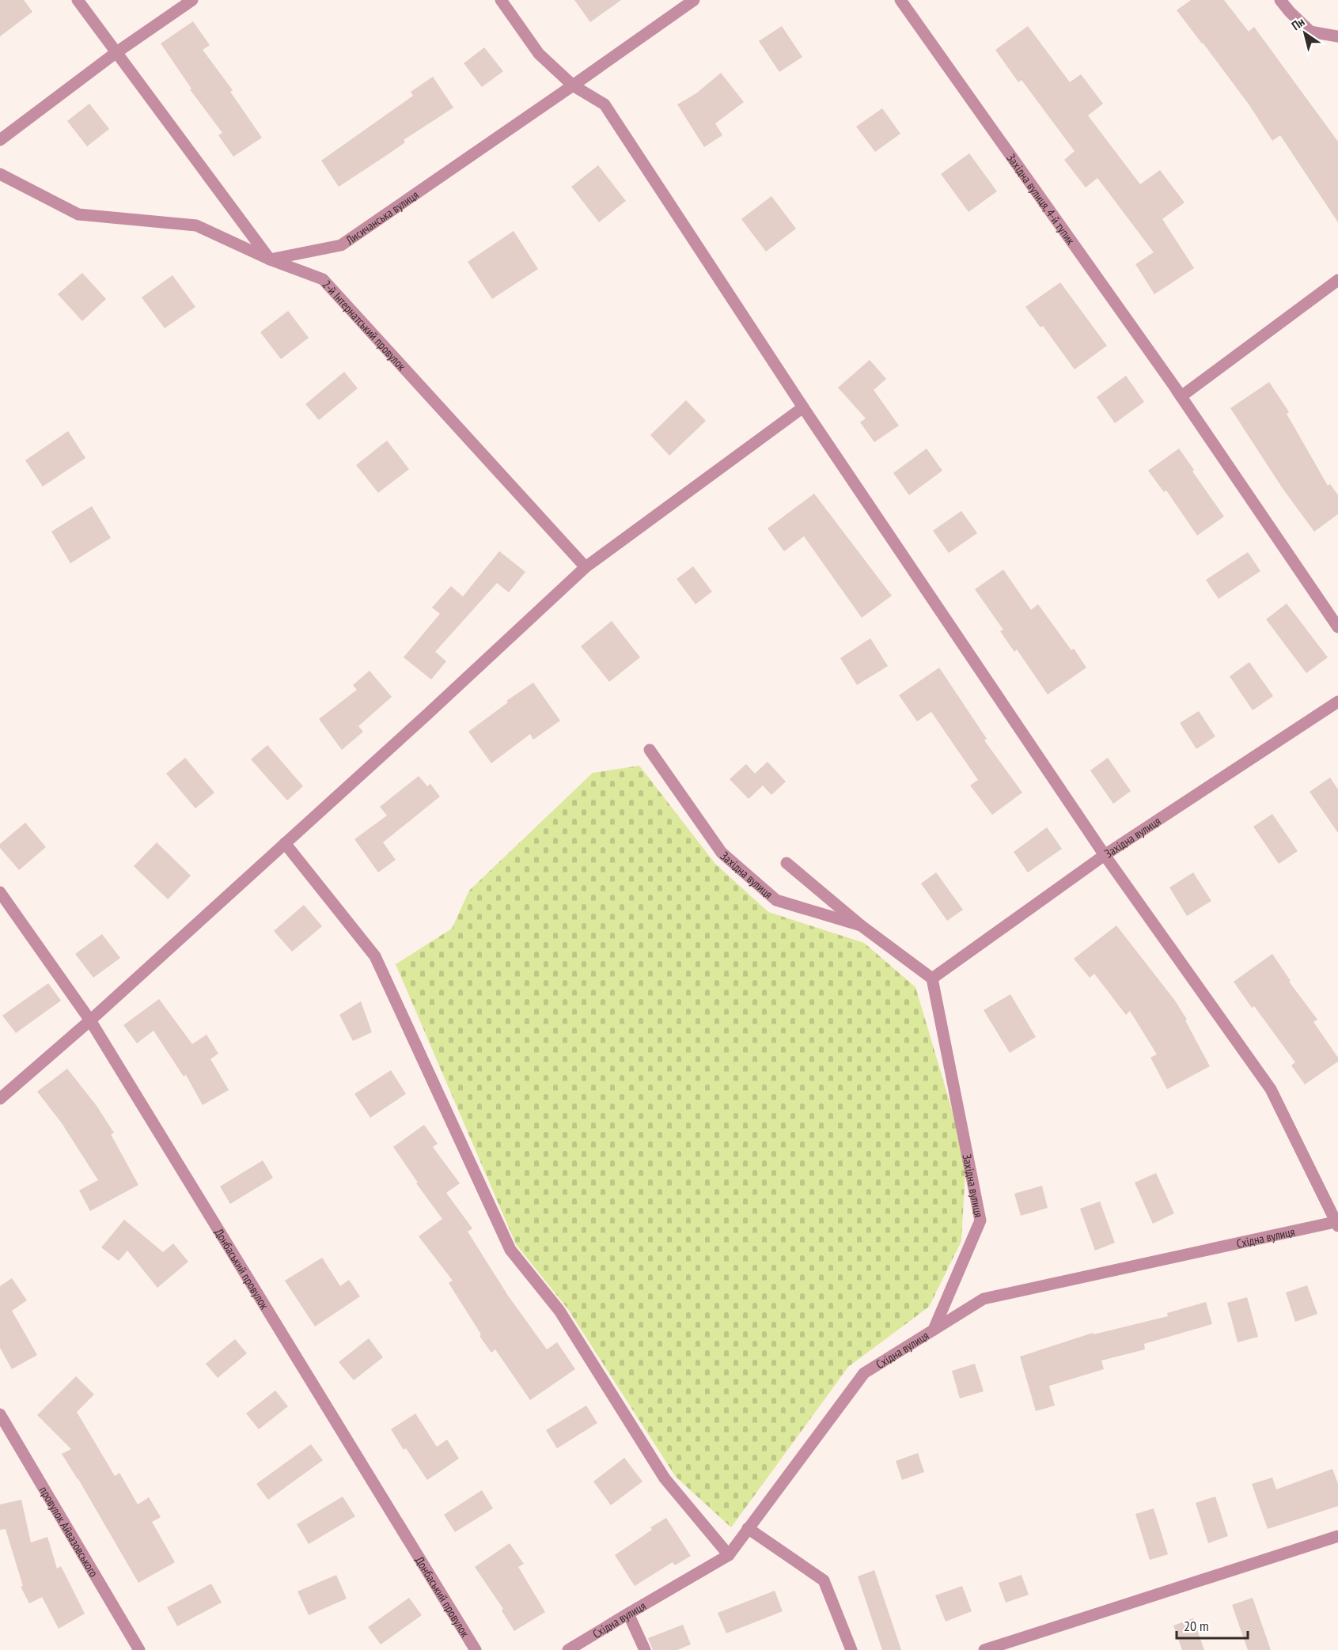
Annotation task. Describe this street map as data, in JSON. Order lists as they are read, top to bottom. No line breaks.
{"streets":{"street":["Західна вулиця, 4-й тупик","Лисичанська вулиця","2-й Інтернатський провулок","Західна вулиця","Східна вулиця","Донбаський провулок","провулок Айвазовського"]},"crossings":[["Лисичанська вулиця","2-й Інтернатський провулок"],["Західна вулиця","Східна вулиця"]],"scale_bar":"20 m","north":"top left"}
